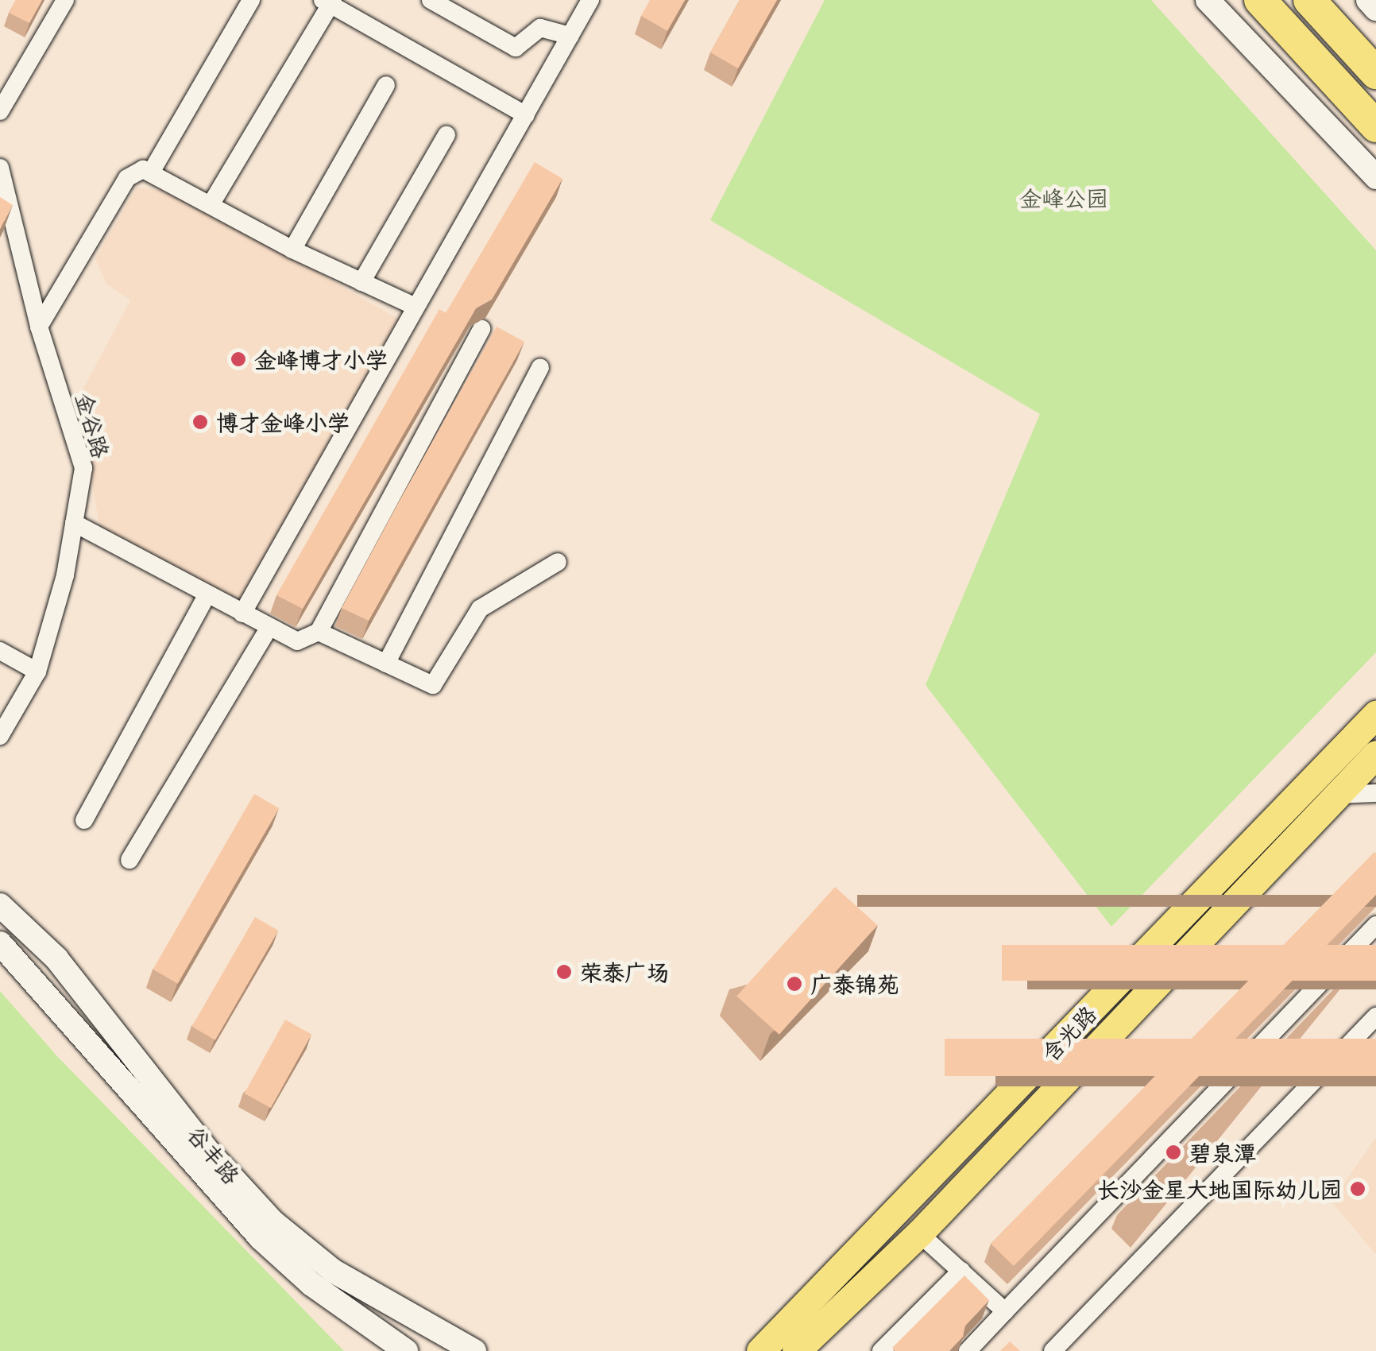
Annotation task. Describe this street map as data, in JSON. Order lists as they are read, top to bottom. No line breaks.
{"streets":{"main road":["含光路"],"street":["金谷路","谷丰路"]},"parks":["金峰公园"],"places":["金峰博才小学","博才金峰小学","荣泰广场","广泰锦苑","碧泉潭","长沙金星大地国际幼儿园"]}
